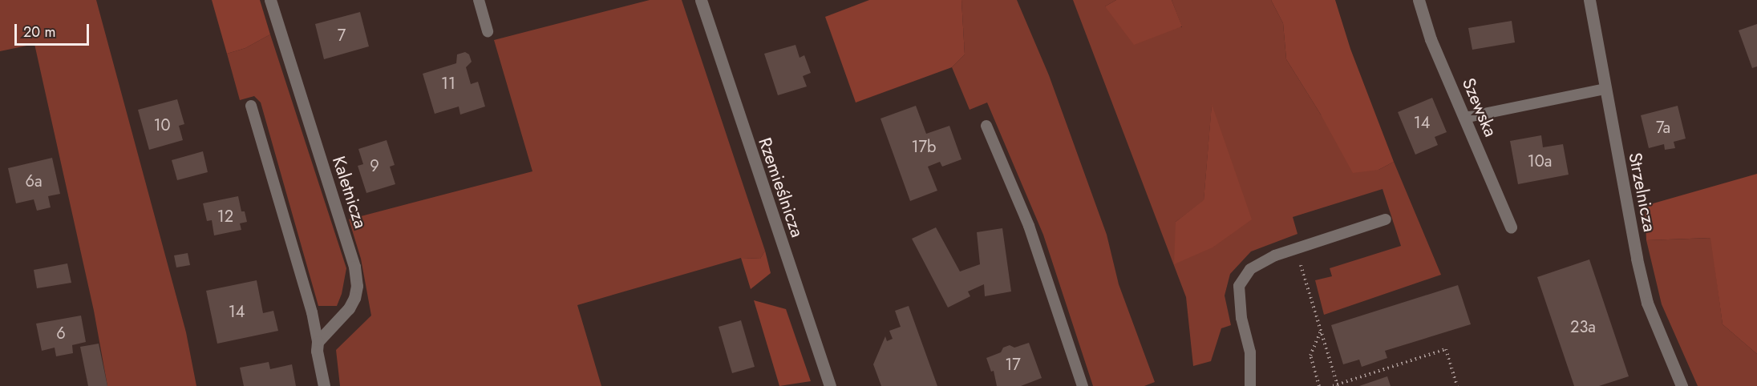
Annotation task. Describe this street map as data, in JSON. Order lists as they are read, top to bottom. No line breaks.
{"streets":{"street":["Szewska","Rzemieślnicza","Kaletnicza","Strzelnicza"]},"house_numbers":["7","11","14","10","7a","17b","10a","9","6a","12","14","23a","6","17"],"scale_bar":"20 m"}
